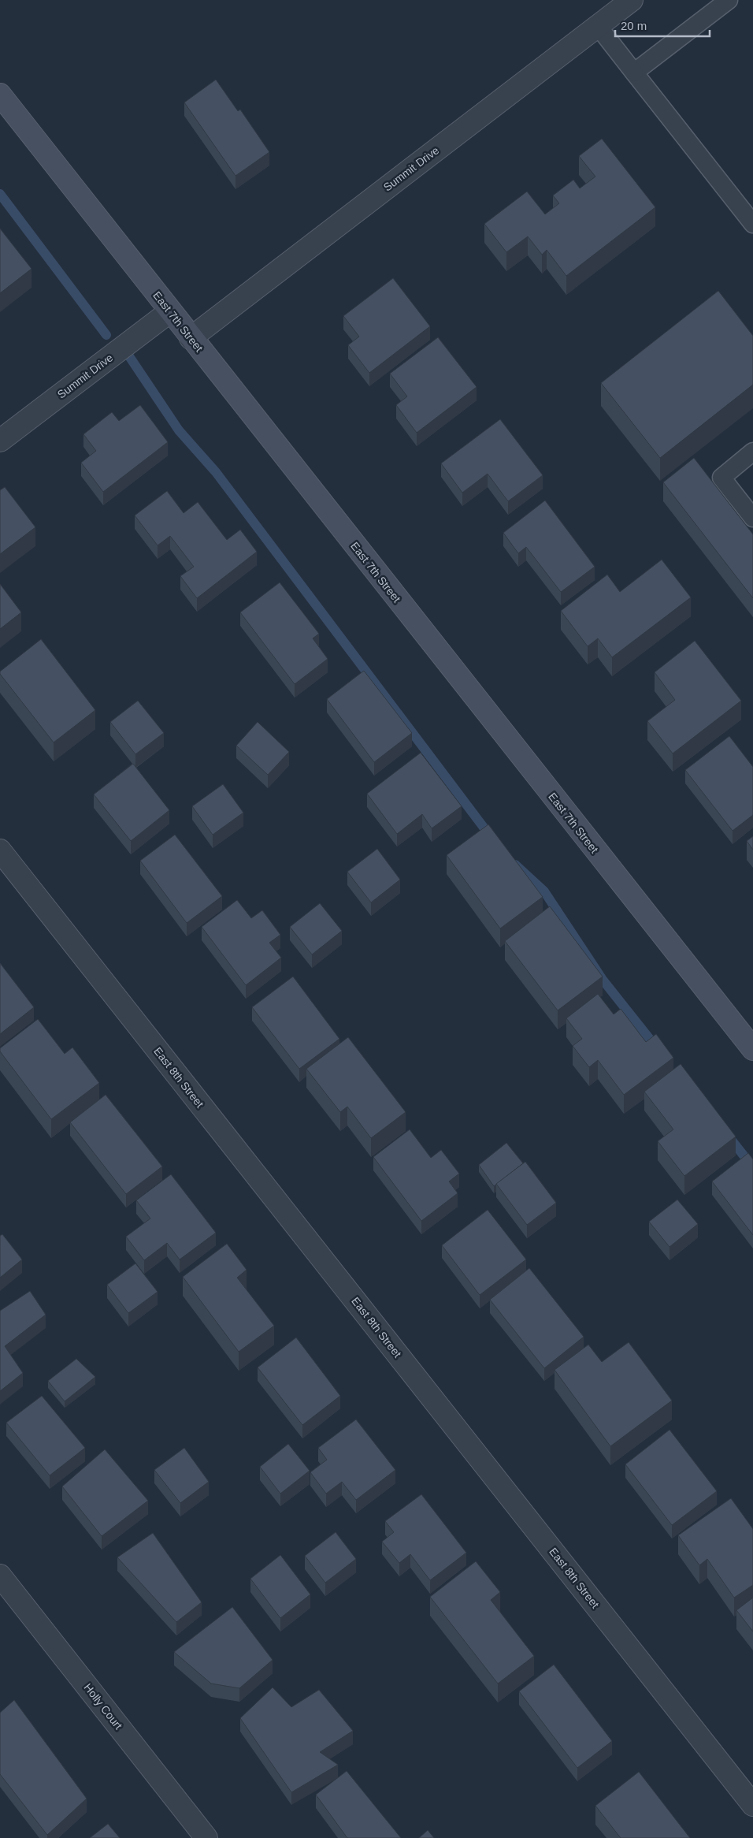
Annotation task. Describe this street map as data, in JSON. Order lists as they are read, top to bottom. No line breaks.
{"streets":{"street":["Summit Drive","East 7th Street","East 8th Street","Holly Court"]},"crossings":[["Summit Drive","East 7th Street"]],"scale_bar":"20 m"}
